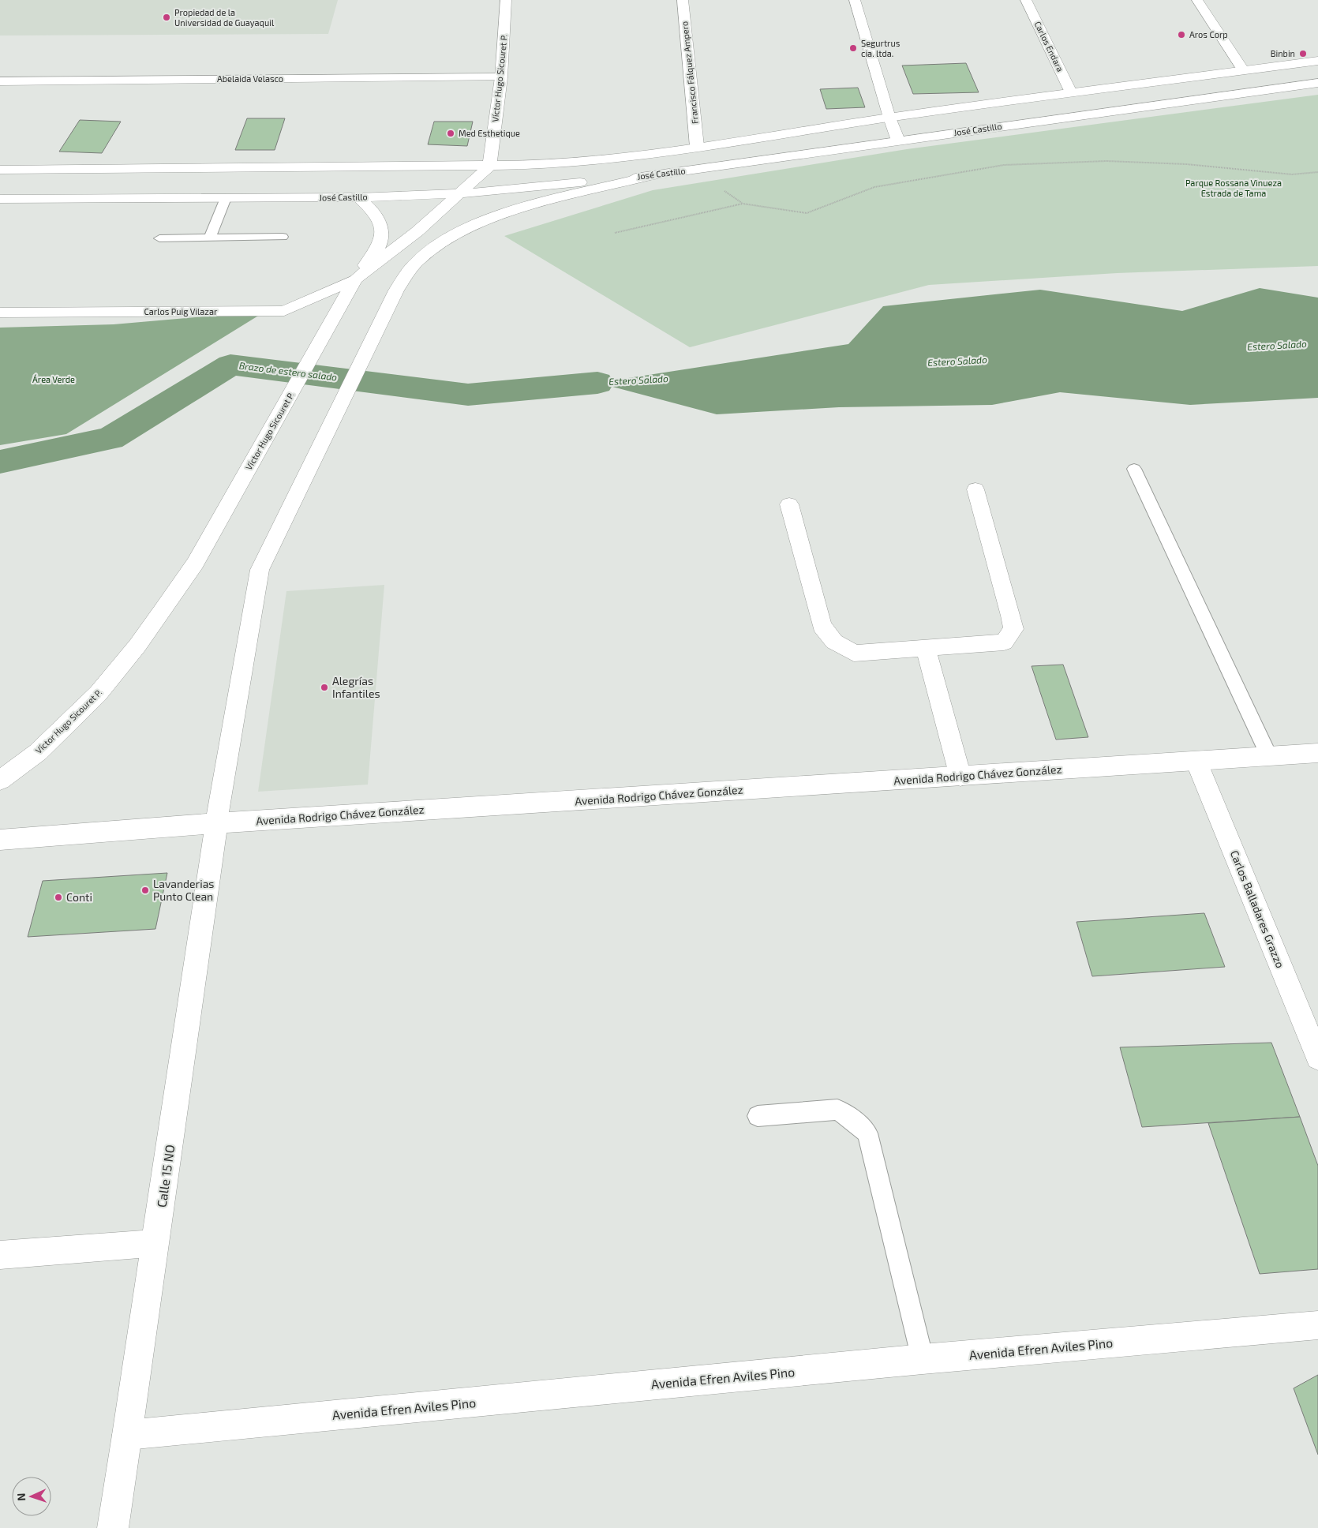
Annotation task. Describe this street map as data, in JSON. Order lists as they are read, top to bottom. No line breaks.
{"streets":{"street":["Carlos Endara","Francisco Fálquez Ampero","Víctor Hugo Sicouret P.","Abelaida Velasco","José Castillo","Carlos Puig Vilazar","Avenida Rodrigo Chávez González","Carlos Balladares Grazzo","Calle 15 NO","Avenida Efren Aviles Pino"]},"crossings":[["Carlos Endara","José Castillo"],["Francisco Fálquez Ampero","José Castillo"],["Víctor Hugo Sicouret P.","Abelaida Velasco"],["Víctor Hugo Sicouret P.","José Castillo"],["Víctor Hugo Sicouret P.","Carlos Puig Vilazar"],["Avenida Rodrigo Chávez González","Carlos Balladares Grazzo"],["Avenida Rodrigo Chávez González","Calle 15 NO"],["Calle 15 NO","Avenida Efren Aviles Pino"]],"water":["Estero Salado","Brazo de estero salado"],"parks":["Parque Rossana Vinueza Estrada de Tama","Área Verde"],"places":["Propiedad de la Universidad de Guayaquil","Aros Corp","Segurtrus cia. ltda.","Binbin","Med Esthetique","Alegrías Infantiles","Lavanderias Punto Clean","Conti"],"north":"left"}
